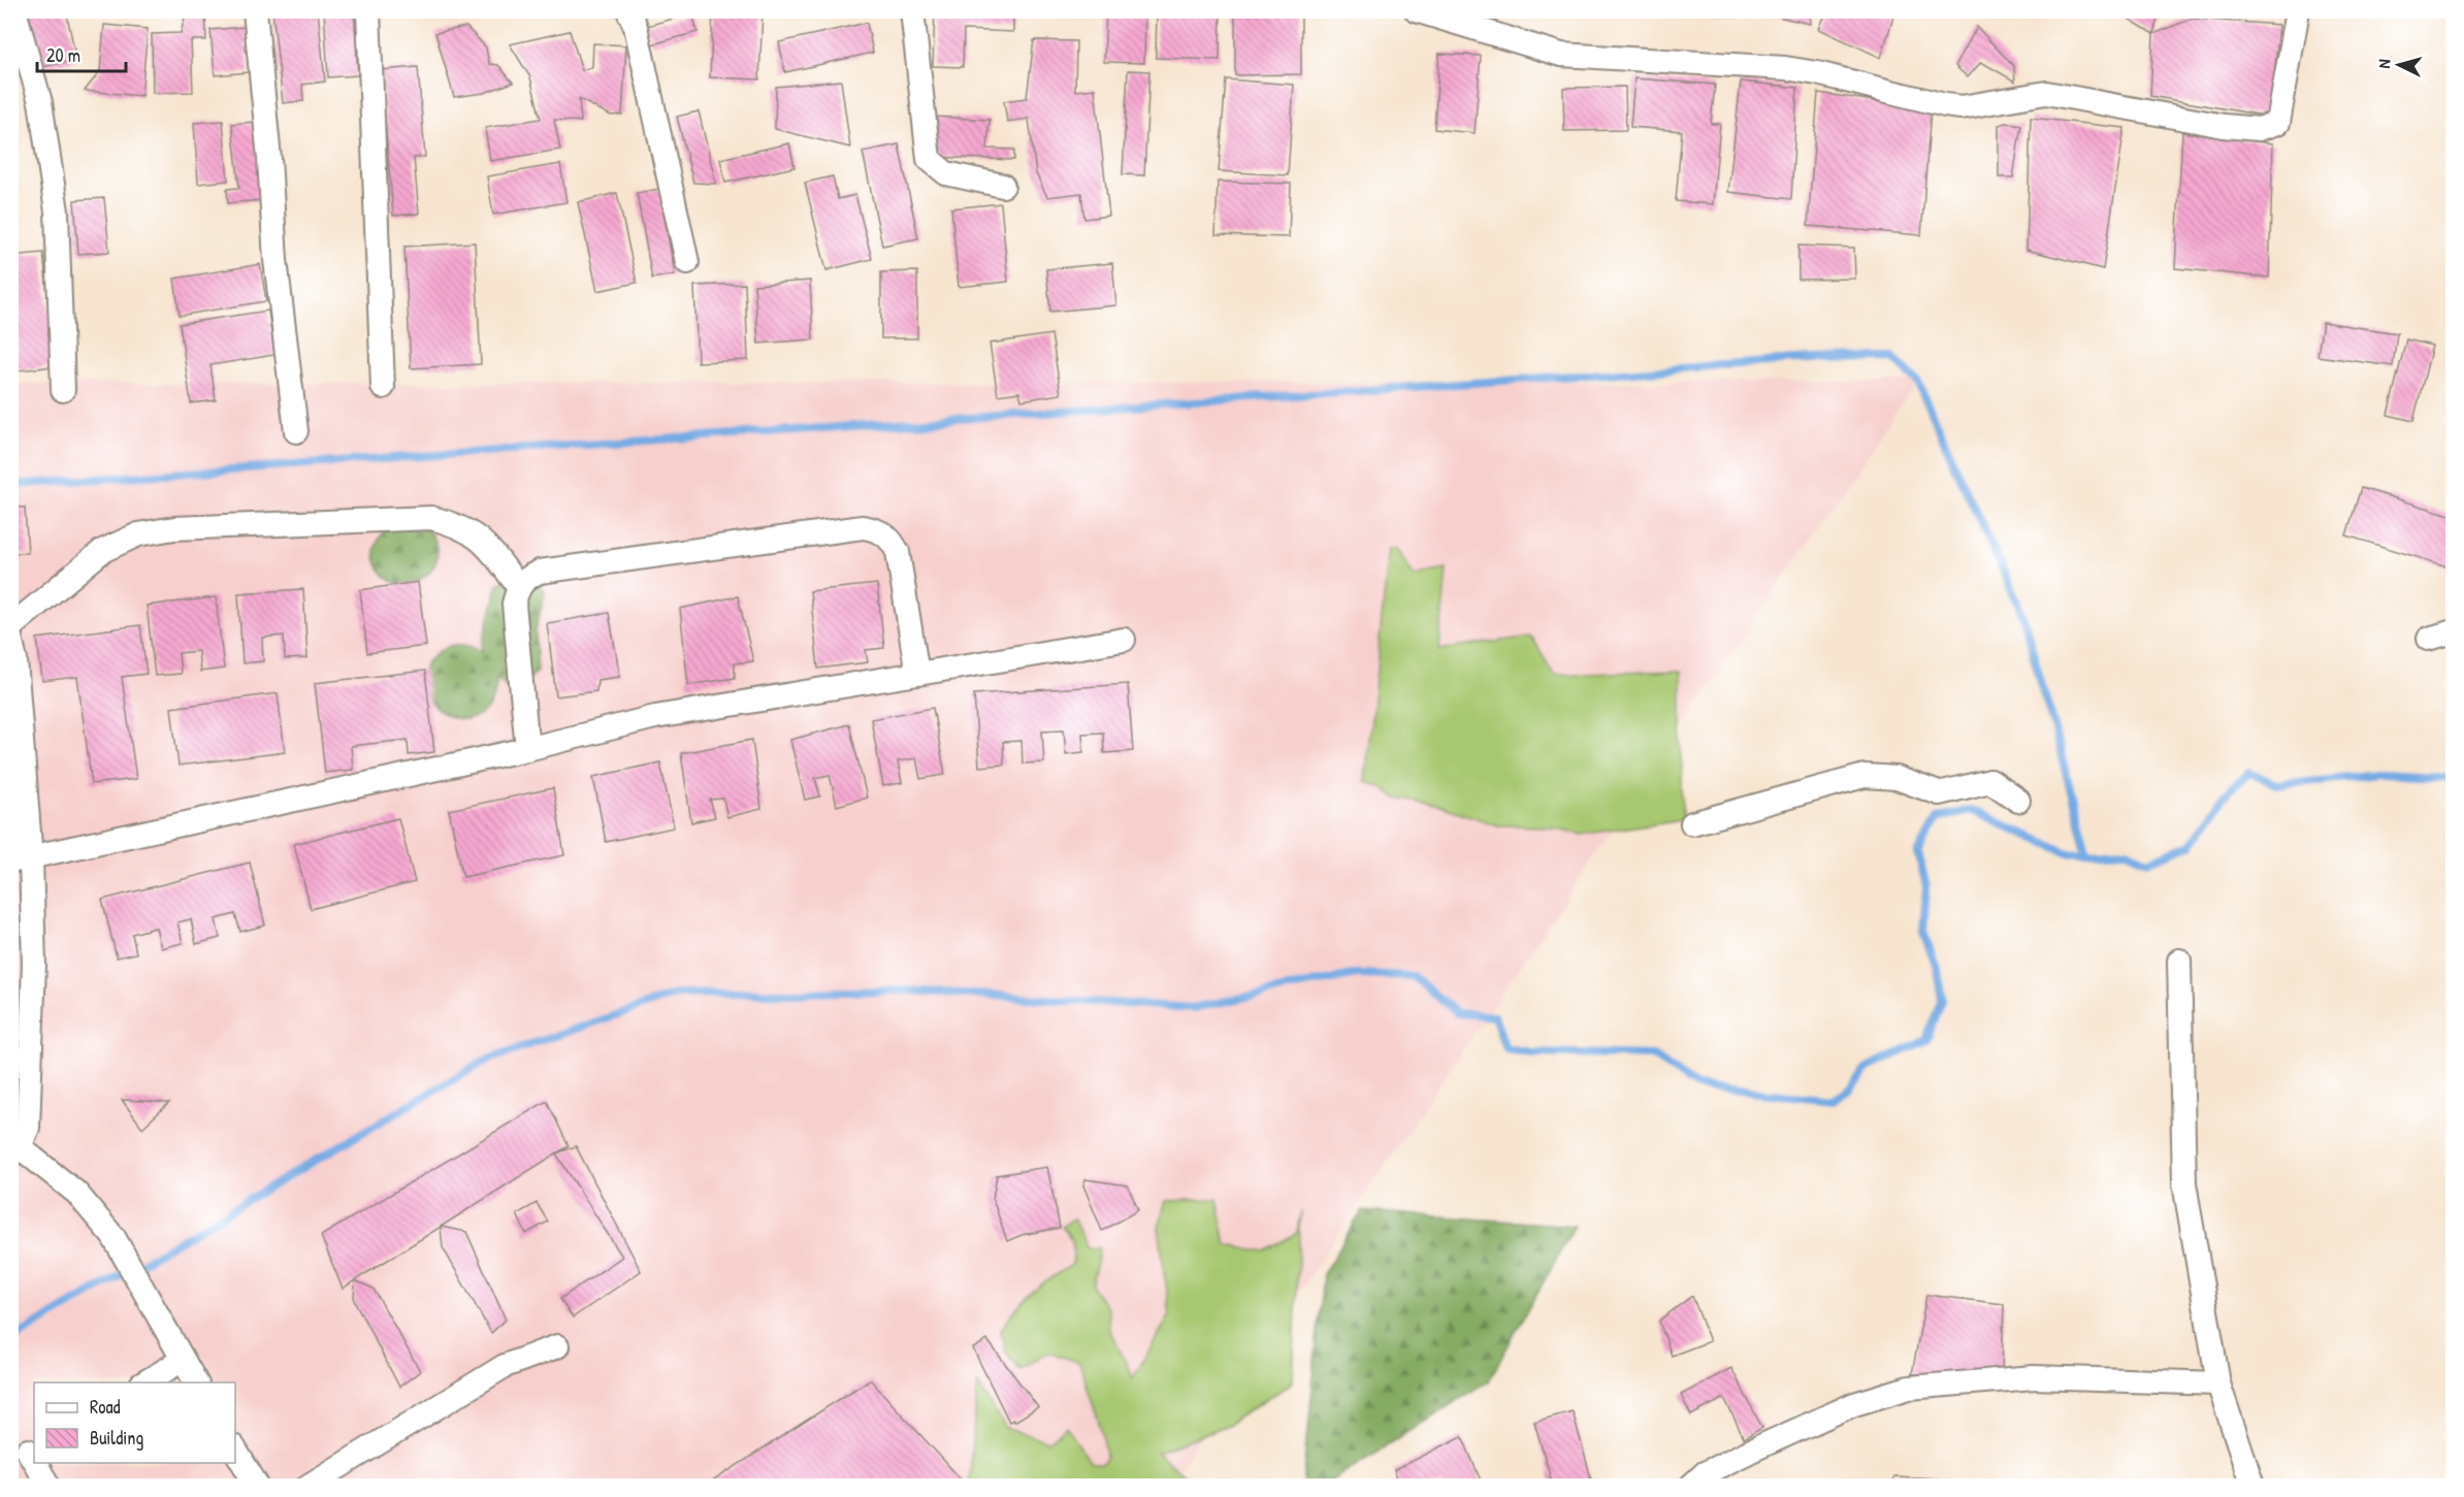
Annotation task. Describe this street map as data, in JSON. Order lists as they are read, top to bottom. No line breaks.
{"legend":["Road","Building"],"scale_bar":"20 m","north":"left"}
